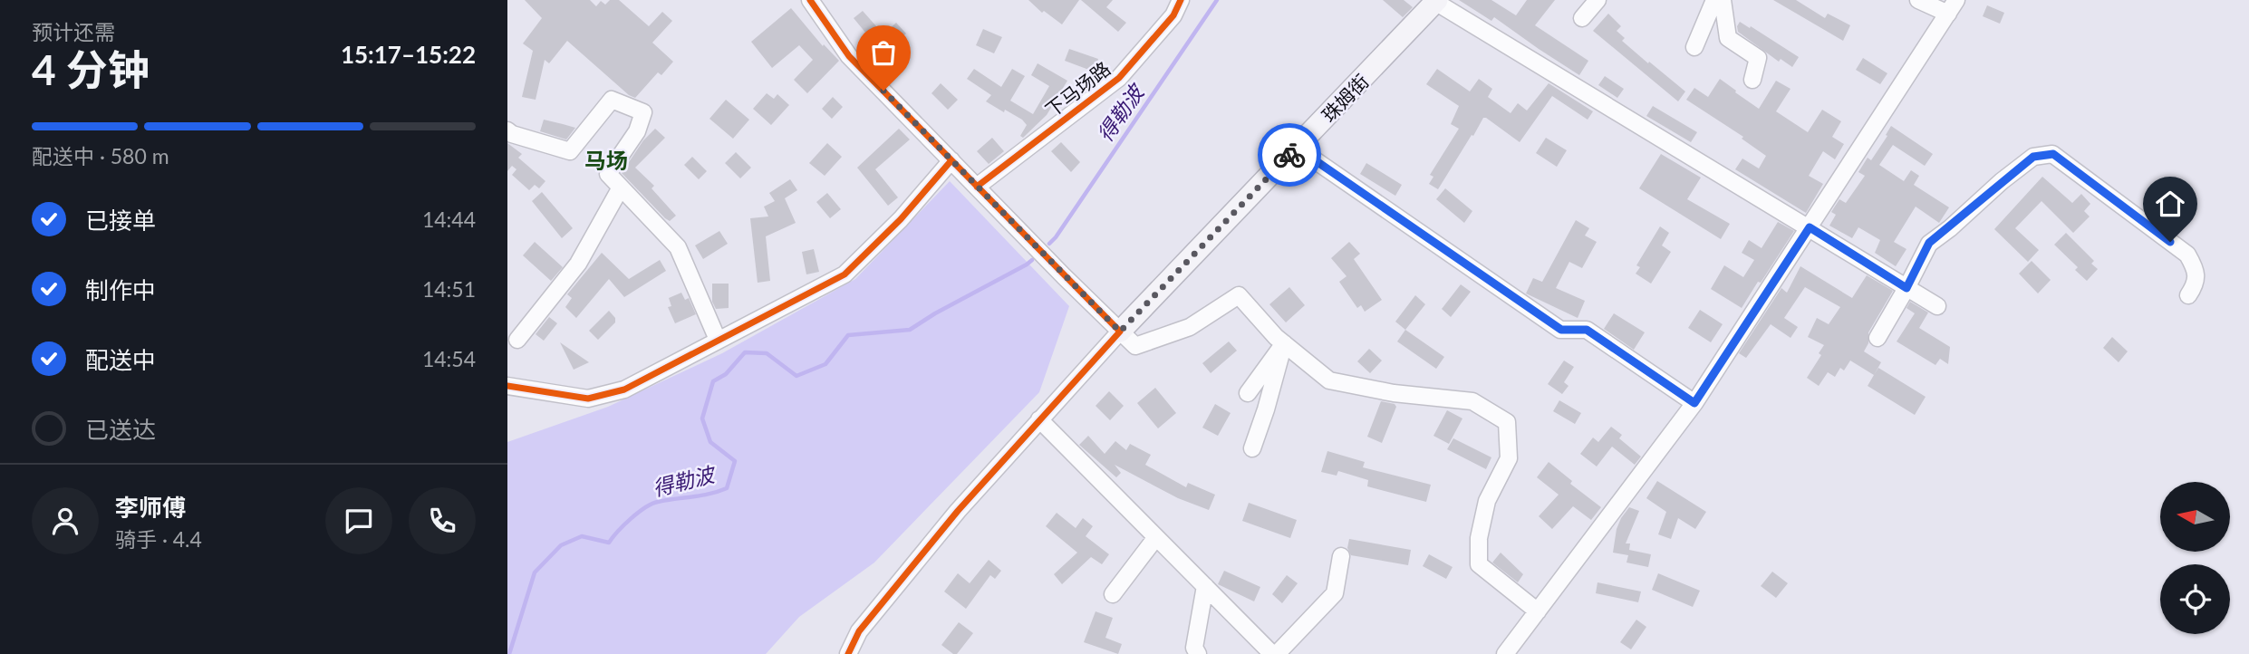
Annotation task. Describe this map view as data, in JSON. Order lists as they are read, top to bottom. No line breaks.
{"streets":{"main road":["珠姆街"],"street":["下马场路"]},"districts":["马场"],"water":["得勒波"],"north":"left","page":{"heading":["4 分钟","预计还需","15:17–15:22"],"panel":["李师傅","骑手 · 4.4"],"bar":"配送中 · 580 m","list":[["已接单","14:44"],["制作中","14:51"],["配送中","14:54"],"已送达"]}}
